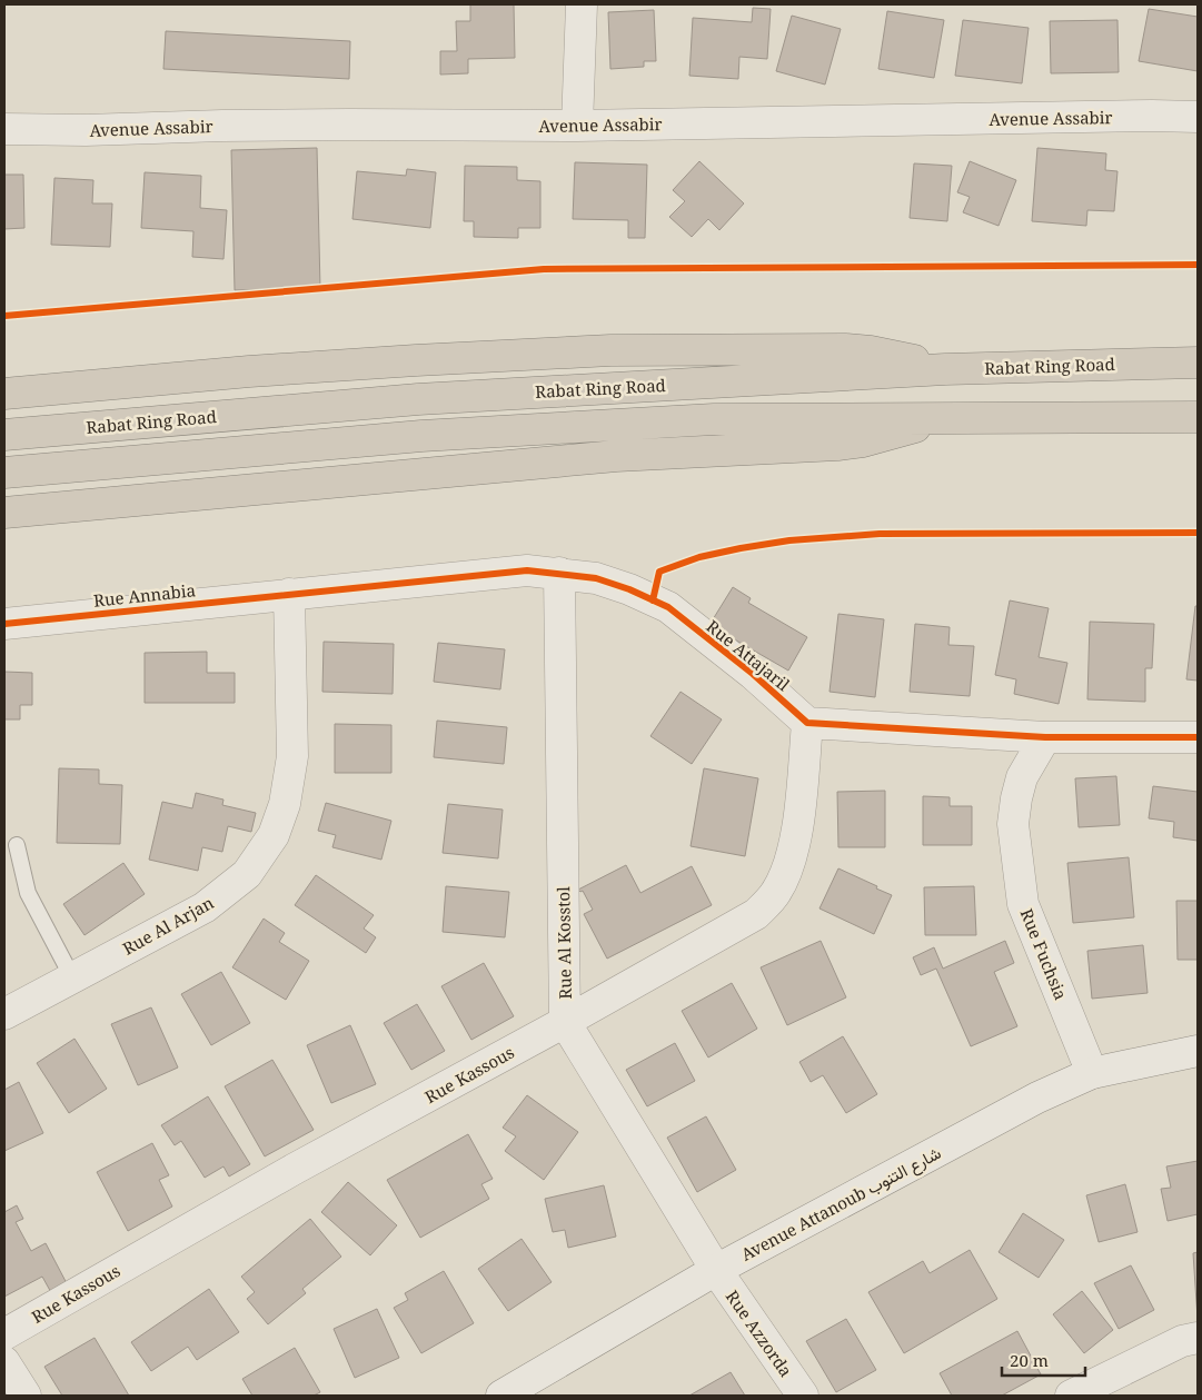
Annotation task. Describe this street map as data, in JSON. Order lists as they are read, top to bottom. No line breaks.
{"streets":{"highway":["Rabat Ring Road"],"street":["Avenue Assabir","Rue Annabia","Rue Attajaril","Rue Al Arjan","Rue Al Kosstol","Rue Fuchsia","Rue Kassous","Avenue Attanoub شارع التنوب","Rue Azzorda"]},"crossings":[["Rue Annabia","Rue Attajaril"],["Rue Annabia","Rue Al Arjan"],["Rue Attajaril","Rue Al Arjan"],["Rue Attajaril","Rue Al Kosstol"],["Rue Attajaril","Rue Kassous"],["Rue Al Kosstol","Rue Kassous"],["Rue Al Kosstol","Avenue Attanoub شارع التنوب"],["Rue Al Kosstol","Rue Azzorda"],["Rue Fuchsia","Avenue Attanoub شارع التنوب"],["Avenue Attanoub شارع التنوب","Rue Azzorda"]],"scale_bar":"20 m"}
